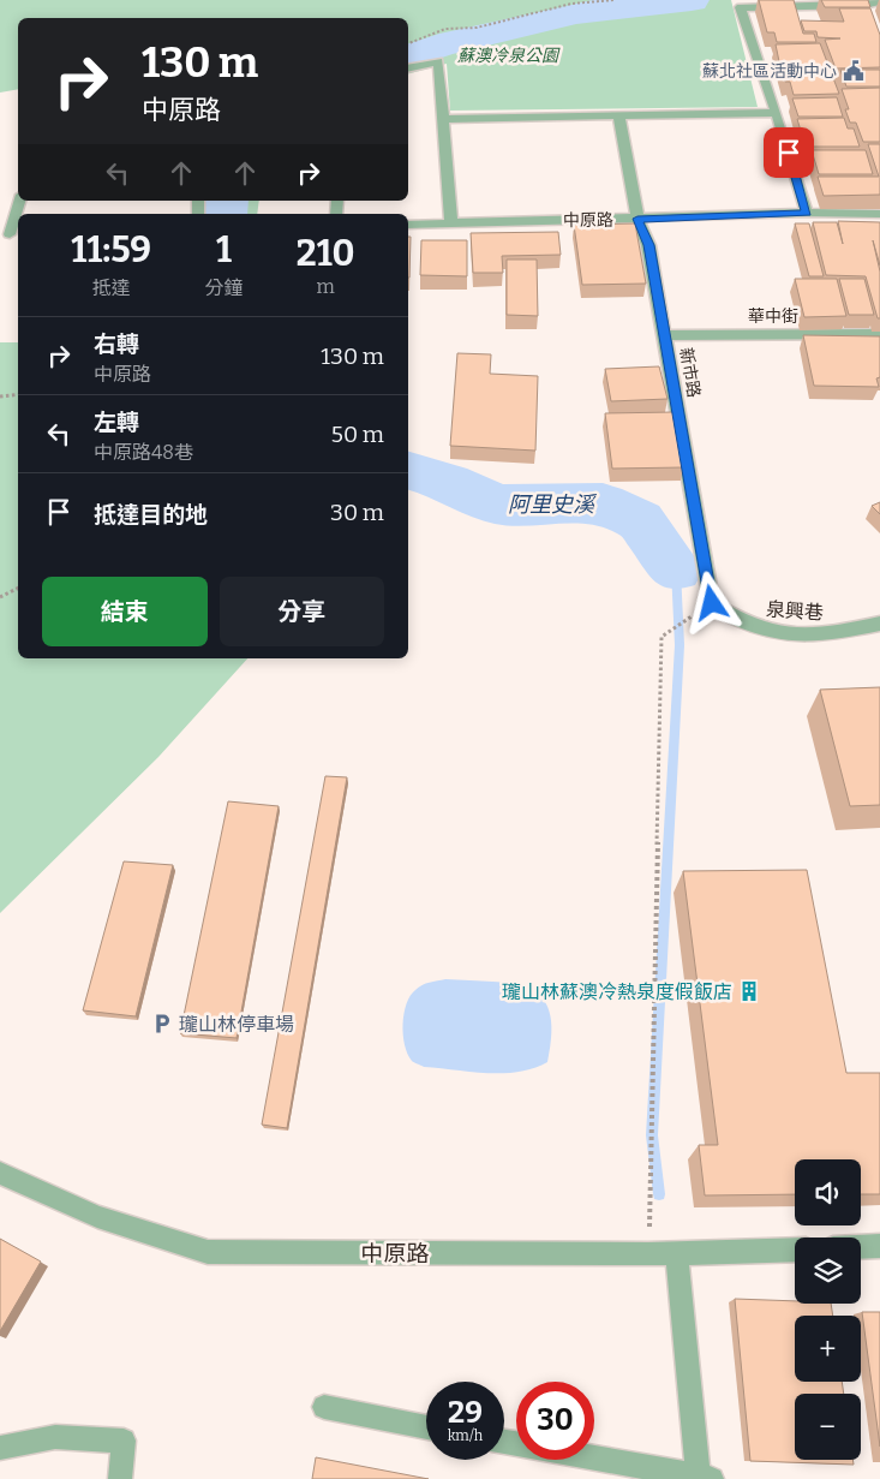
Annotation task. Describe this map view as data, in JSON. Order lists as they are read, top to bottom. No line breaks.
{"streets":{"street":["中原路","華中街","新市路","泉興巷"]},"crossings":[["中原路","新市路"],["華中街","新市路"],["新市路","泉興巷"]],"water":["阿里史溪"],"parks":["蘇澳冷泉公園"],"places":{"public building":["蘇北社區活動中心"],"building":["瓏山林蘇澳冷熱泉度假飯店"],"parking":["瓏山林停車場"]},"page":{"turn":["130 m","中原路"],"eta":["11:59","抵達","1","分鐘","210","m"],"list":[{"name":"右轉","note":"中原路","value":"130 m"},{"name":"左轉","note":"中原路48巷","value":"50 m"},{"name":"抵達目的地","value":"30 m"}],"buttons":["結束","分享"],"map_buttons":["+","−"],"speed":"29 km/h","limit":"30"}}
